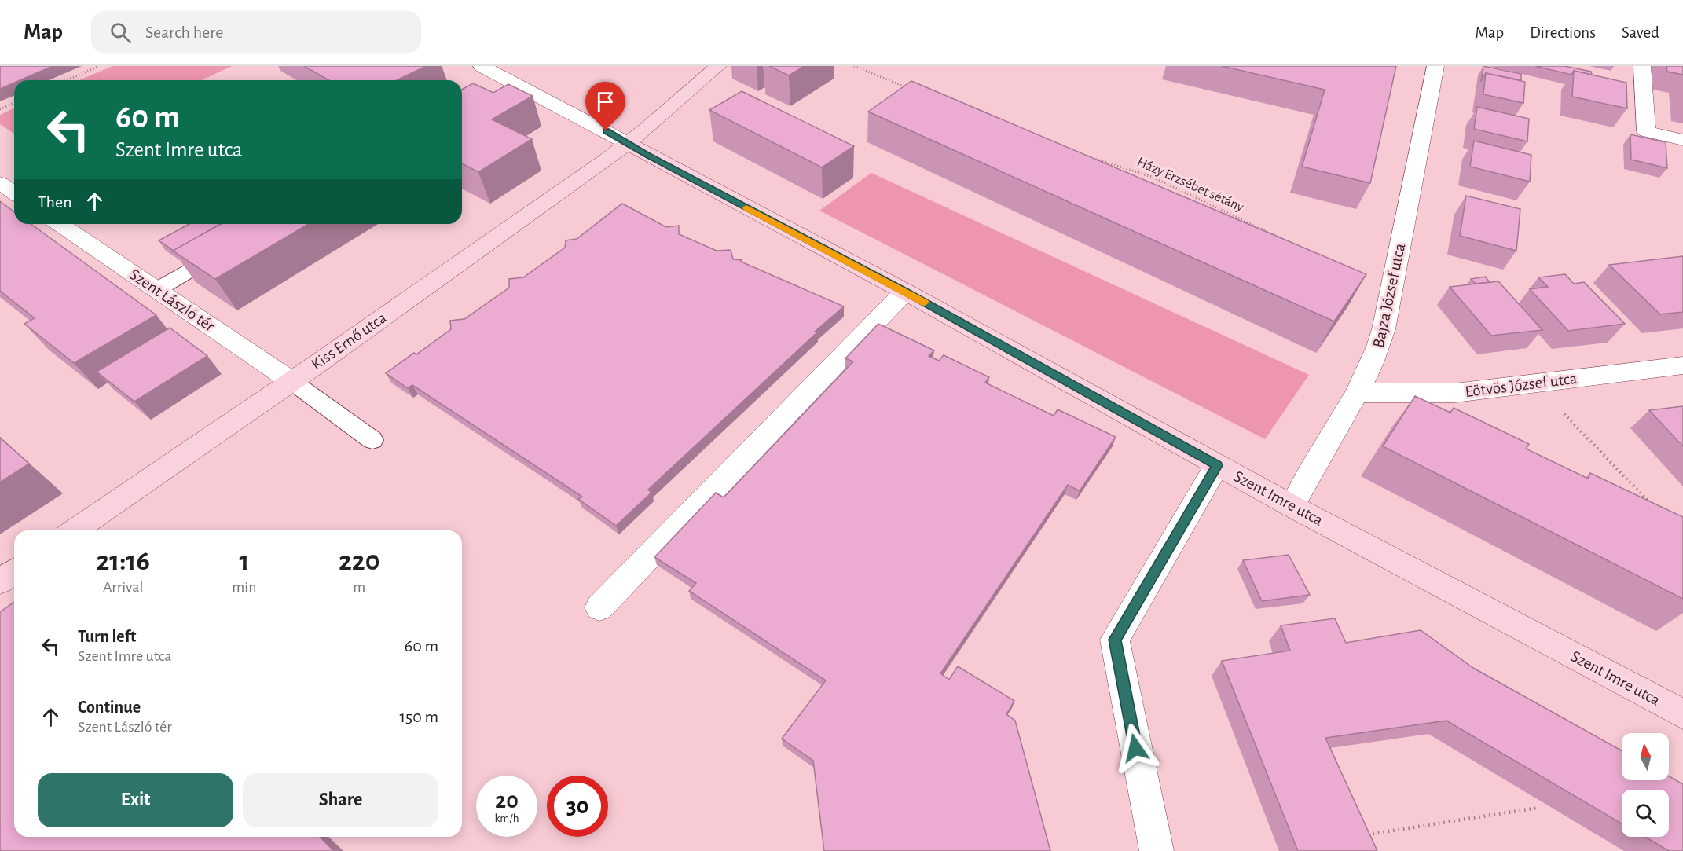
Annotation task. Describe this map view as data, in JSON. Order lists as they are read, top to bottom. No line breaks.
{"streets":{"street":["Bajza József utca","Szent László tér","Kiss Ernő utca","Eötvös József utca","Szent Imre utca"],"path":["Házy Erzsébet sétány"]},"crossings":[["Bajza József utca","Eötvös József utca"],["Bajza József utca","Szent Imre utca"],["Szent László tér","Kiss Ernő utca"],["Kiss Ernő utca","Szent Imre utca"]],"north":"top","page":{"header":"Map","search":"Search here","nav":["Map","Directions","Saved"],"turn":["60 m","Szent Imre utca"],"then":"Then","eta":["21:16","Arrival","1","min","220","m"],"list":[{"name":"Turn left","note":"Szent Imre utca","value":"60 m"},{"name":"Continue","note":"Szent László tér","value":"150 m"}],"buttons":["Exit","Share"],"speed":"20 km/h","limit":"30"}}
